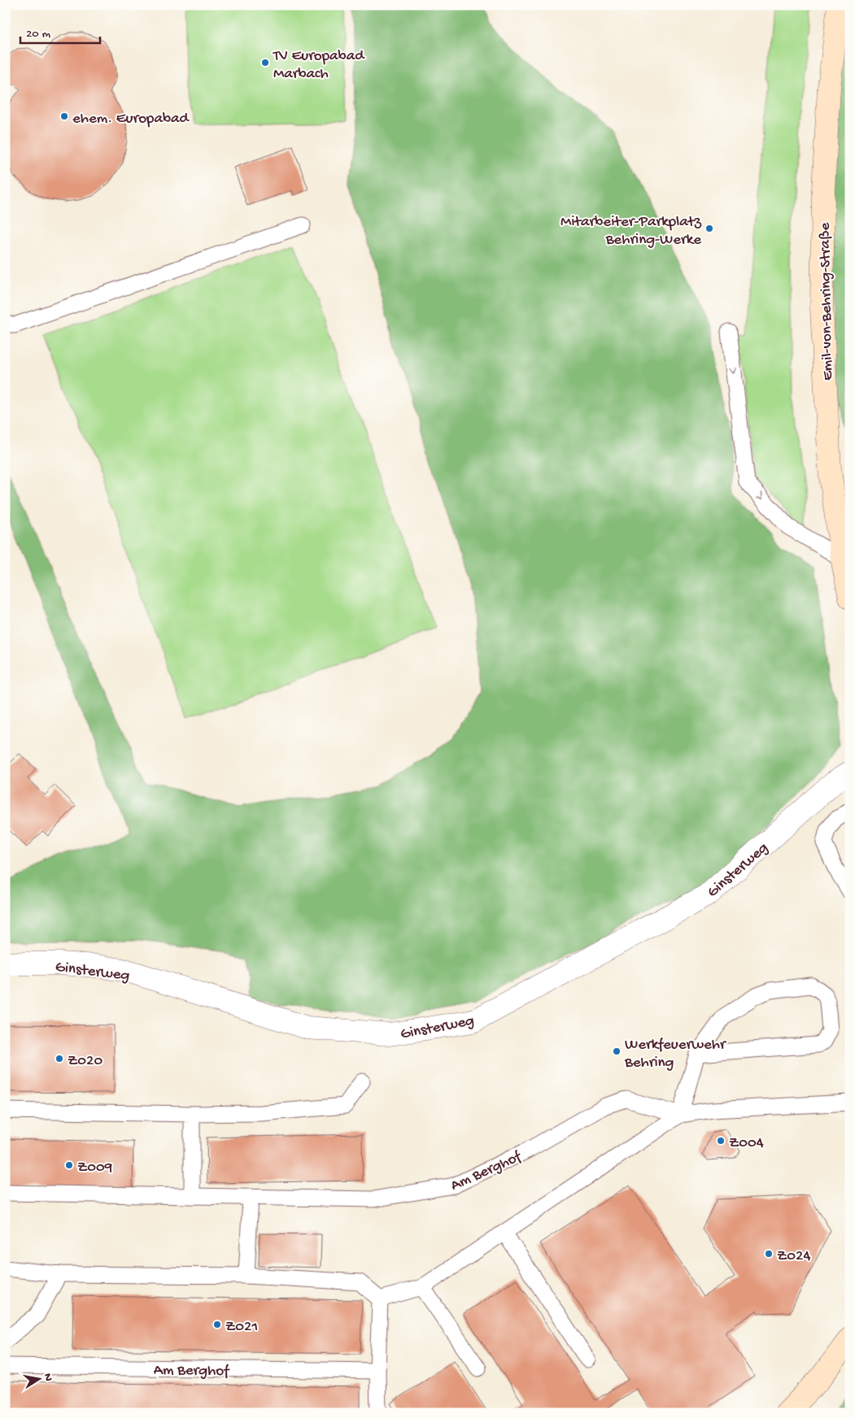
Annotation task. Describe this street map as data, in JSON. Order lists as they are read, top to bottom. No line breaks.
{"streets":{"main road":["Emil-von-Behring-Straße"],"street":["Ginsterweg"],"lane":["Am Berghof"]},"places":["TV Europabad Marbach","ehem. Europabad","Mitarbeiter-Parkplatz Behring-Werke","Werkfeuerwehr Behring","Z020","Z004","Z009","Z024","Z021"],"scale_bar":"20 m","north":"right"}
